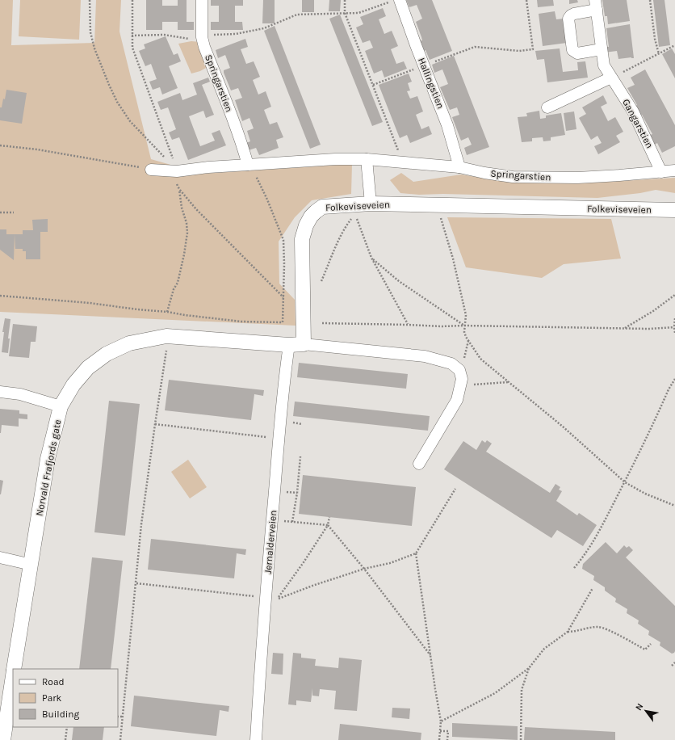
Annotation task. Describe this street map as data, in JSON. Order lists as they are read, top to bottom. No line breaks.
{"streets":{"street":["Springarstien","Hallingstien","Gangarstien","Folkeviseveien","Norvald Frafjords gate","Jernalderveien"]},"crossings":[["Springarstien","Hallingstien"],["Springarstien","Gangarstien"]],"legend":["Road","Park","Building"],"north":"top left"}
